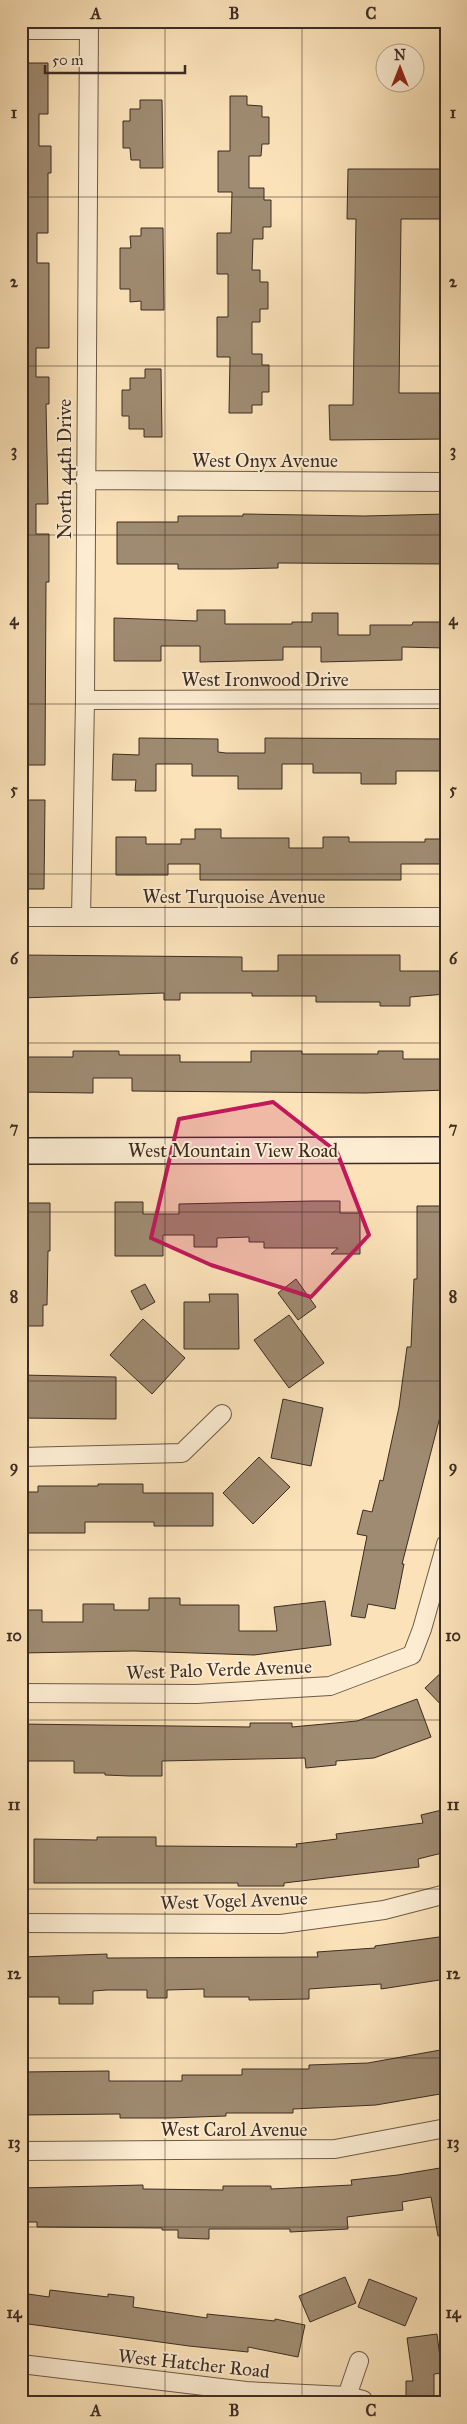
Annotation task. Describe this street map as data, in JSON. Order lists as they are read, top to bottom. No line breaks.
{"streets":{"street":["West Onyx Avenue","North 44th Drive","West Ironwood Drive","West Turquoise Avenue","West Mountain View Road","West Palo Verde Avenue","West Vogel Avenue","West Carol Avenue","West Hatcher Road"]},"crossings":[["West Onyx Avenue","North 44th Drive"],["North 44th Drive","West Ironwood Drive"],["North 44th Drive","West Turquoise Avenue"]],"scale_bar":"50 m","north":"top","grid":{"columns":["A","B","C"],"rows":["1","2","3","4","5","6","7","8","9","10","11","12","13","14"]}}
